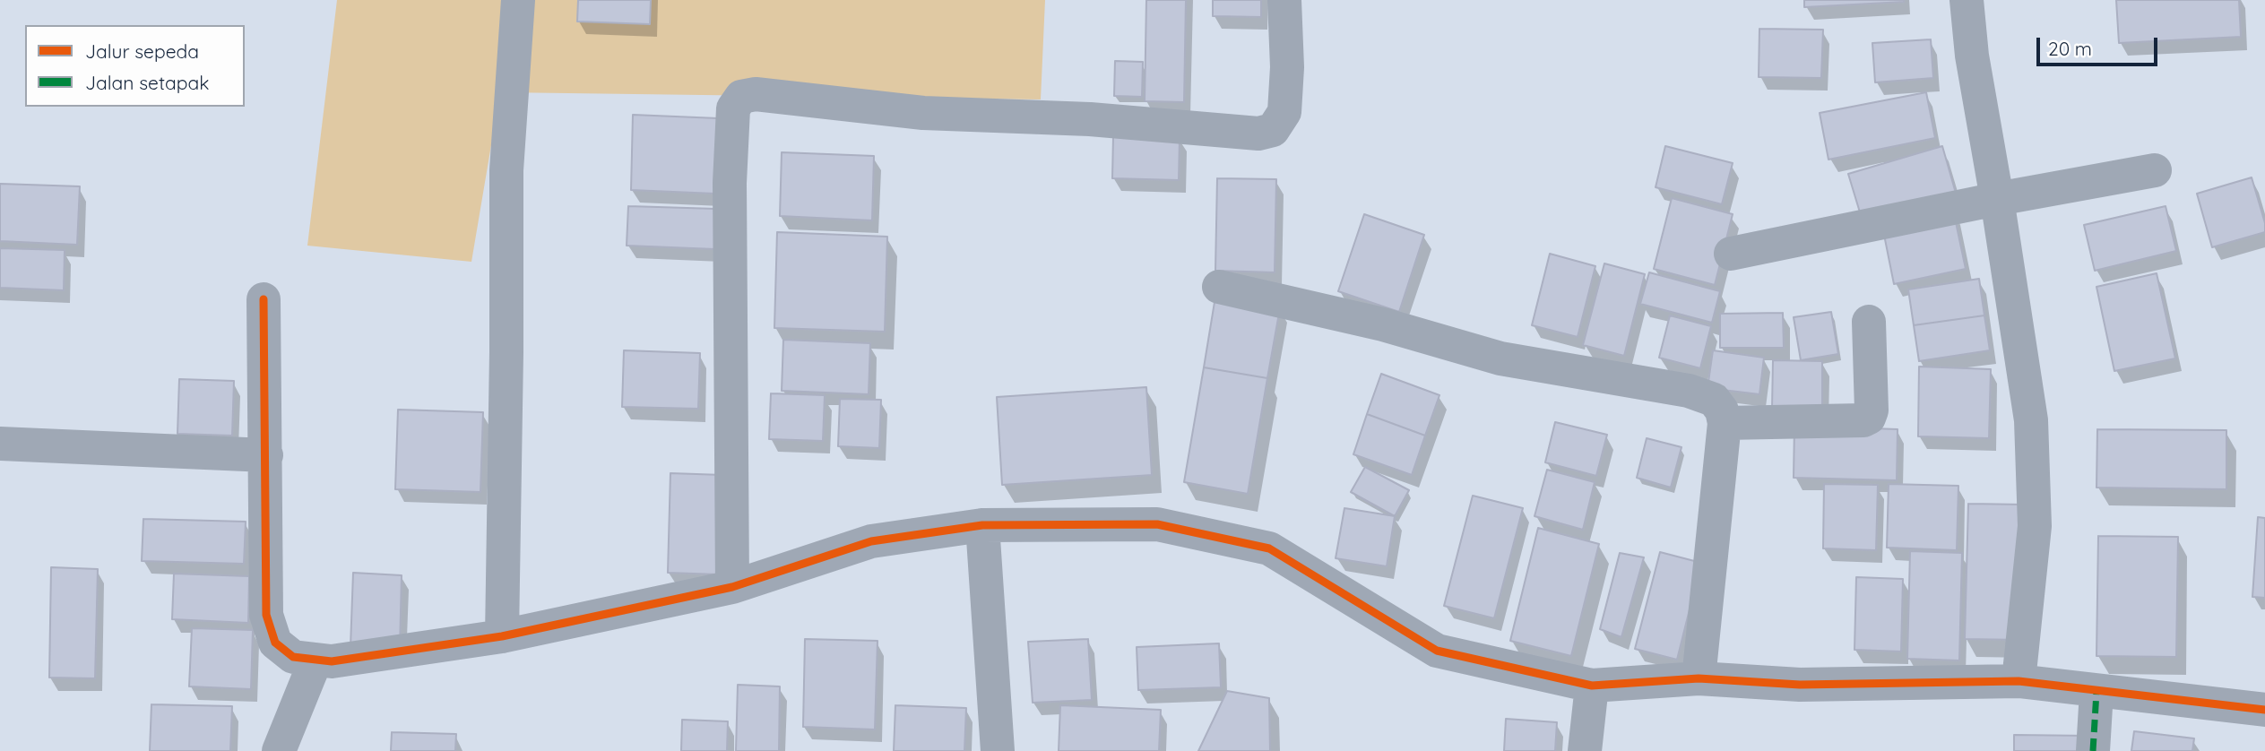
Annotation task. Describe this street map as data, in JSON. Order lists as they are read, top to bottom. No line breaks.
{"legend":["Jalur sepeda","Jalan setapak"],"scale_bar":"20 m"}
